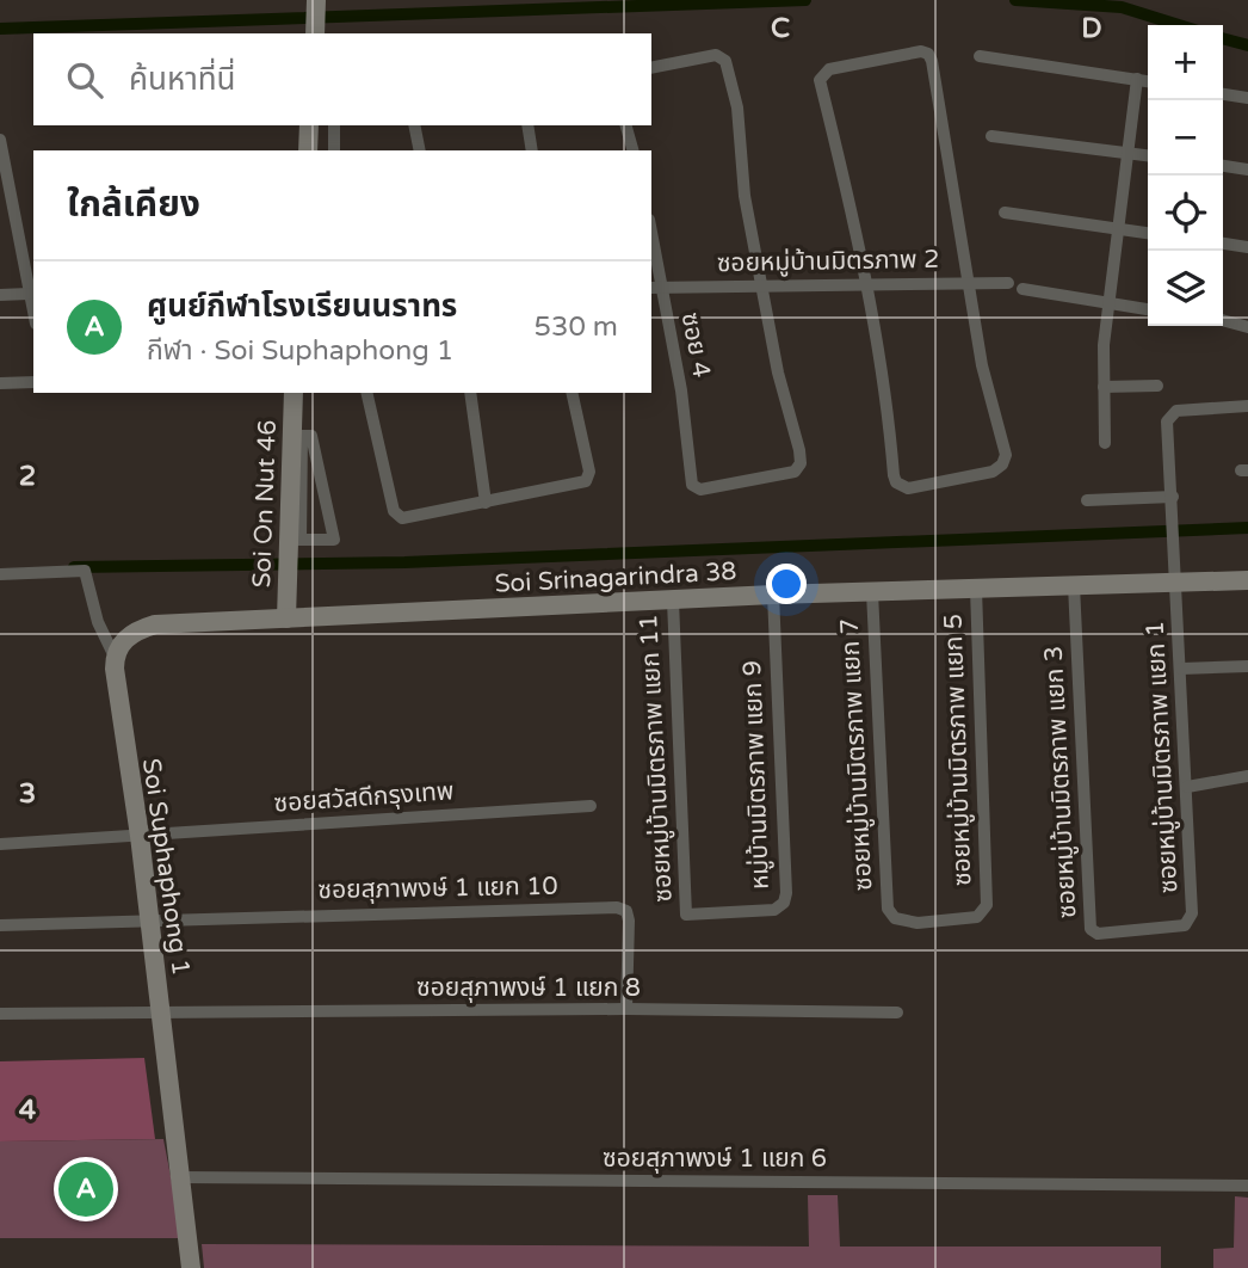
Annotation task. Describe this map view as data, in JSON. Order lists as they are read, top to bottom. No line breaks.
{"streets":{"street":["ซอยหมู่บ้านมิตรภาพ 2","ซอย 4","Soi On Nut 46","Soi Srinagarindra 38","ซอยหมู่บ้านมิตรภาพ แยก 5","ซอยหมู่บ้านมิตรภาพ แยก 7","ซอยหมู่บ้านมิตรภาพ แยก 1","ซอยหมู่บ้านมิตรภาพ แยก 11","หมู่บ้านมิตรภาพ แยก 9","ซอยหมู่บ้านมิตรภาพ แยก 3","ซอยสวัสดีกรุงเทพ","Soi Suphaphong 1","ซอยสุภาพงษ์ 1 แยก 10","ซอยสุภาพงษ์ 1 แยก 8","ซอยสุภาพงษ์ 1 แยก 6"]},"crossings":[["ซอยหมู่บ้านมิตรภาพ 2","ซอย 4"],["Soi On Nut 46","Soi Srinagarindra 38"],["Soi Srinagarindra 38","ซอยหมู่บ้านมิตรภาพ แยก 5"],["Soi Srinagarindra 38","ซอยหมู่บ้านมิตรภาพ แยก 7"],["Soi Srinagarindra 38","ซอยหมู่บ้านมิตรภาพ แยก 1"],["Soi Srinagarindra 38","ซอยหมู่บ้านมิตรภาพ แยก 11"],["Soi Srinagarindra 38","หมู่บ้านมิตรภาพ แยก 9"],["Soi Srinagarindra 38","ซอยหมู่บ้านมิตรภาพ แยก 3"],["ซอยหมู่บ้านมิตรภาพ แยก 5","ซอยหมู่บ้านมิตรภาพ แยก 7"],["ซอยหมู่บ้านมิตรภาพ แยก 1","ซอยหมู่บ้านมิตรภาพ แยก 3"],["ซอยหมู่บ้านมิตรภาพ แยก 11","หมู่บ้านมิตรภาพ แยก 9"],["ซอยสวัสดีกรุงเทพ","Soi Suphaphong 1"],["Soi Suphaphong 1","ซอยสุภาพงษ์ 1 แยก 10"],["Soi Suphaphong 1","ซอยสุภาพงษ์ 1 แยก 8"],["Soi Suphaphong 1","ซอยสุภาพงษ์ 1 แยก 6"],["ซอยสุภาพงษ์ 1 แยก 10","ซอยสุภาพงษ์ 1 แยก 8"]],"page":{"map_buttons":["+","−"],"search":"ค้นหาที่นี่","heading":"ใกล้เคียง","list":[{"mark":"A","name":"ศูนย์กีฬาโรงเรียนนราทร","note":"กีฬา · Soi Suphaphong 1","value":"530 m"}],"pins":"A"},"grid":{"columns":["C","D"],"rows":["2","3","4"]}}
